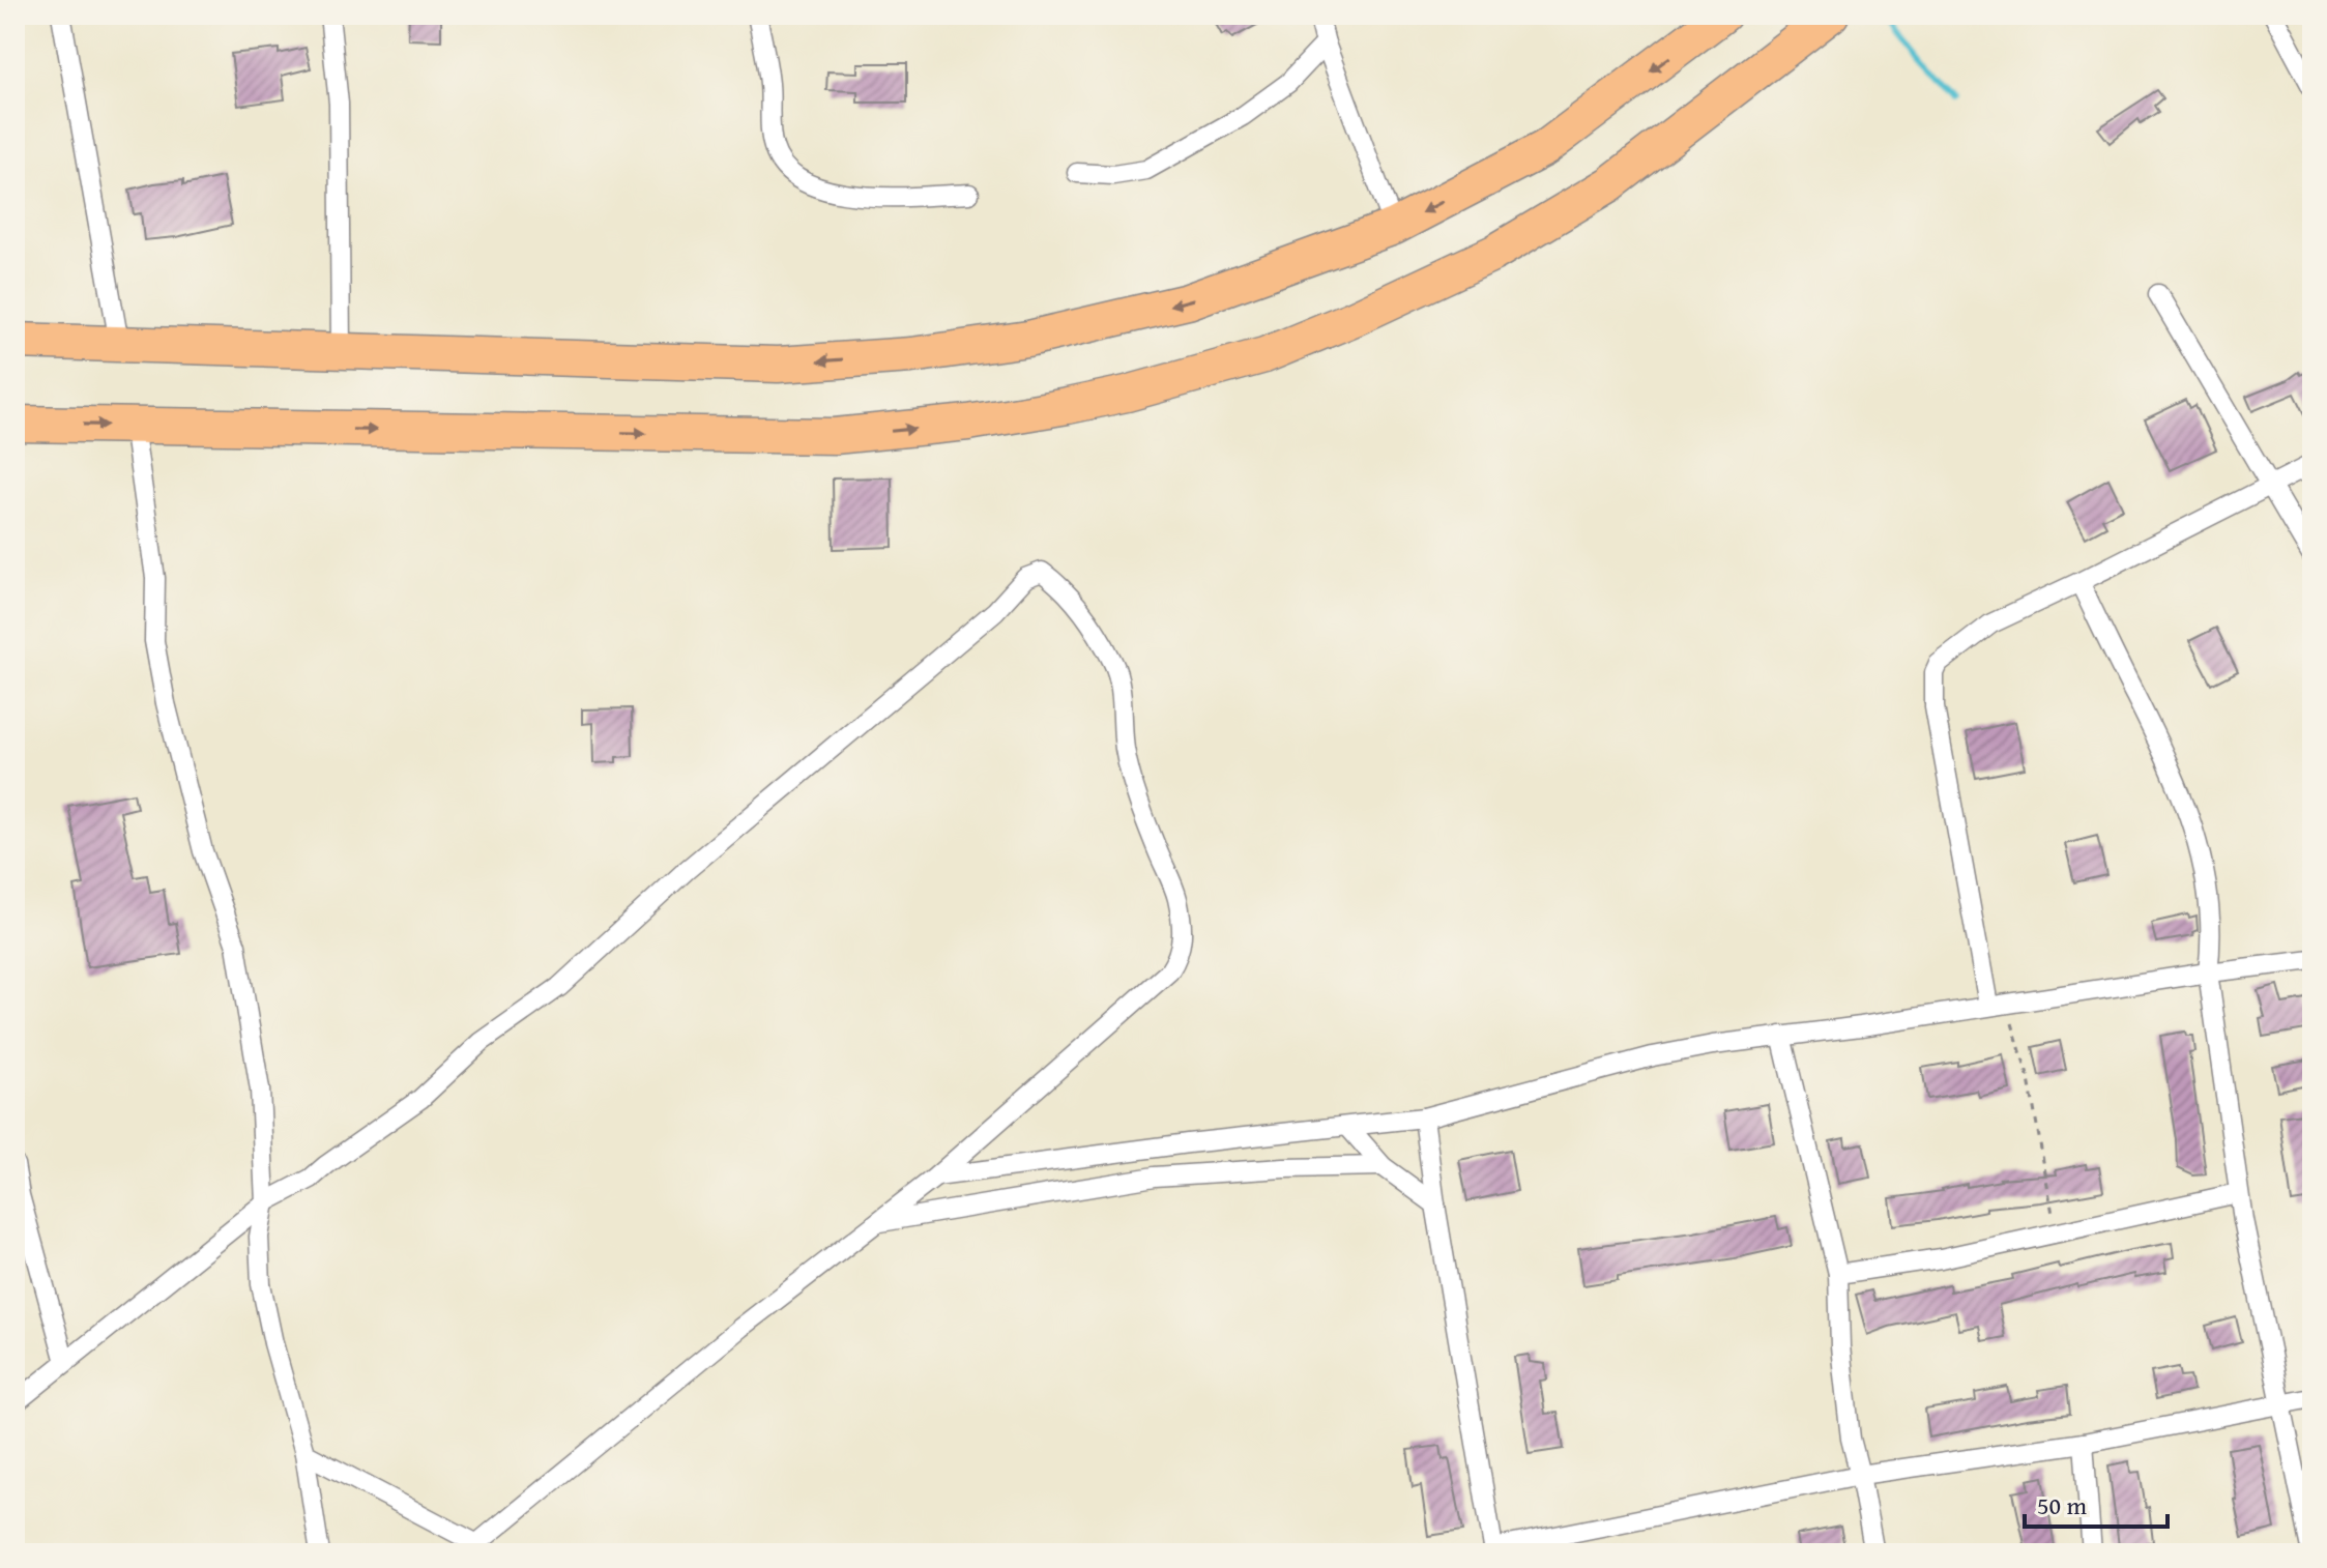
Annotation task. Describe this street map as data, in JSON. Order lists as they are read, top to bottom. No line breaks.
{"scale_bar":"50 m"}
